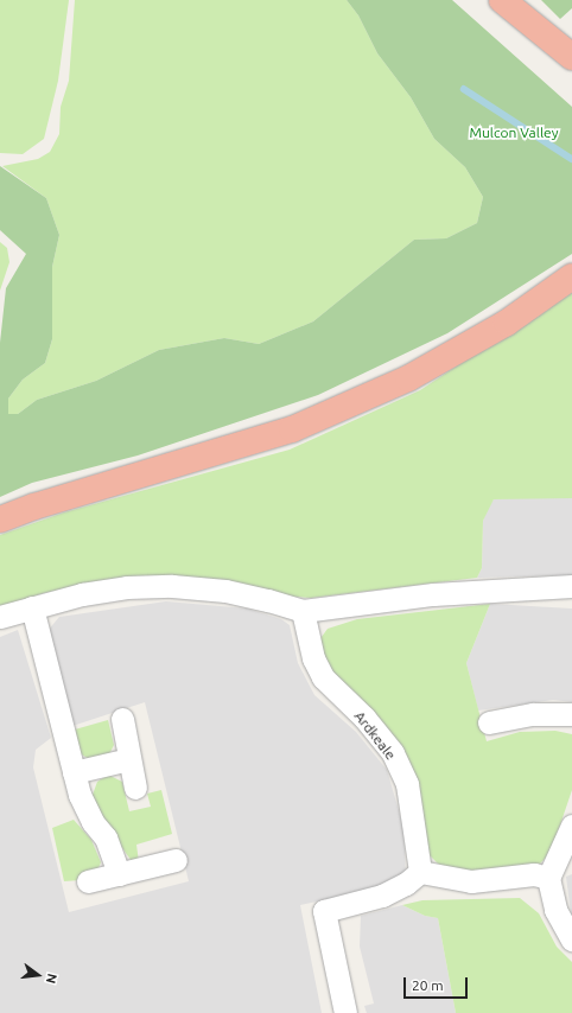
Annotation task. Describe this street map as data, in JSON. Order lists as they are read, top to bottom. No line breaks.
{"streets":{"street":["Ardkeale"]},"parks":["Mulcon Valley"],"scale_bar":"20 m","north":"right"}
